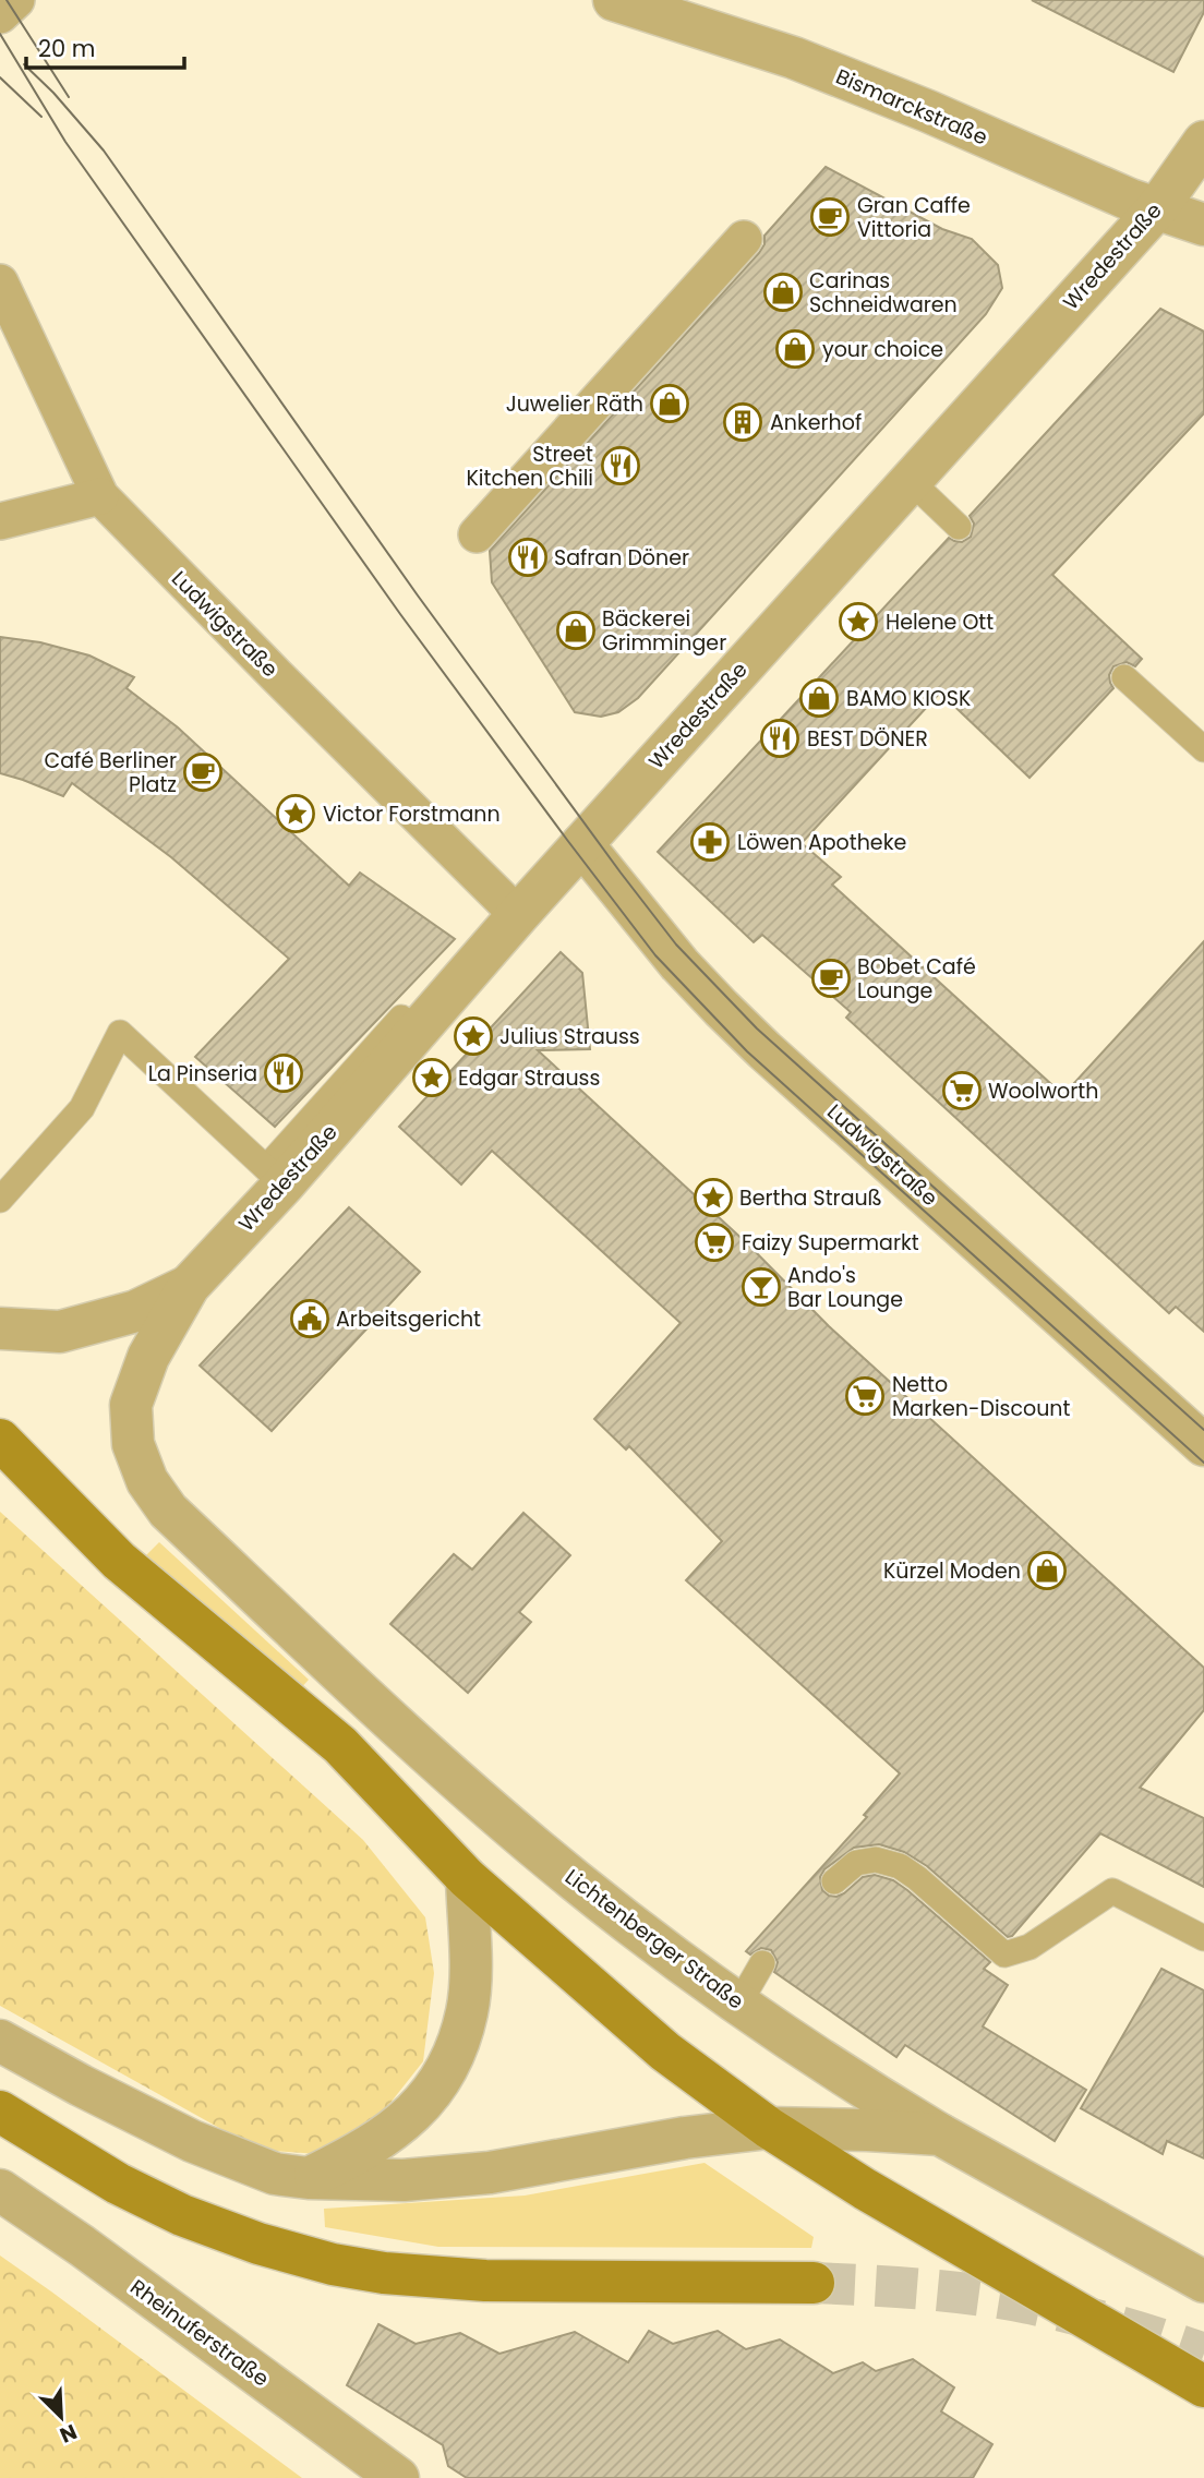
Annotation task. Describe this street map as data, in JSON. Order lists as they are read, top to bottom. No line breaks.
{"streets":{"street":["Bismarckstraße","Wredestraße","Ludwigstraße","Lichtenberger Straße","Rheinuferstraße"]},"crossings":[["Bismarckstraße","Wredestraße"],["Wredestraße","Ludwigstraße"],["Wredestraße","Lichtenberger Straße"]],"places":{"cafe":["Gran Caffe Vittoria","Café Berliner Platz","BObet Café Lounge"],"shop":["Carinas Schneidwaren","your choice","Juwelier Räth","Bäckerei Grimminger","BAMO KIOSK","Kürzel Moden"],"building":["Ankerhof"],"restaurant":["Street Kitchen Chili","Safran Döner","BEST DÖNER","La Pinseria"],"place":["Helene Ott","Victor Forstmann","Julius Strauss","Edgar Strauss","Bertha Strauß"],"pharmacy":["Löwen Apotheke"],"supermarket":["Woolworth","Faizy Supermarkt","Netto Marken-Discount"],"bar":["Ando's Bar Lounge"],"public building":["Arbeitsgericht"]},"scale_bar":"20 m","north":"bottom right"}
